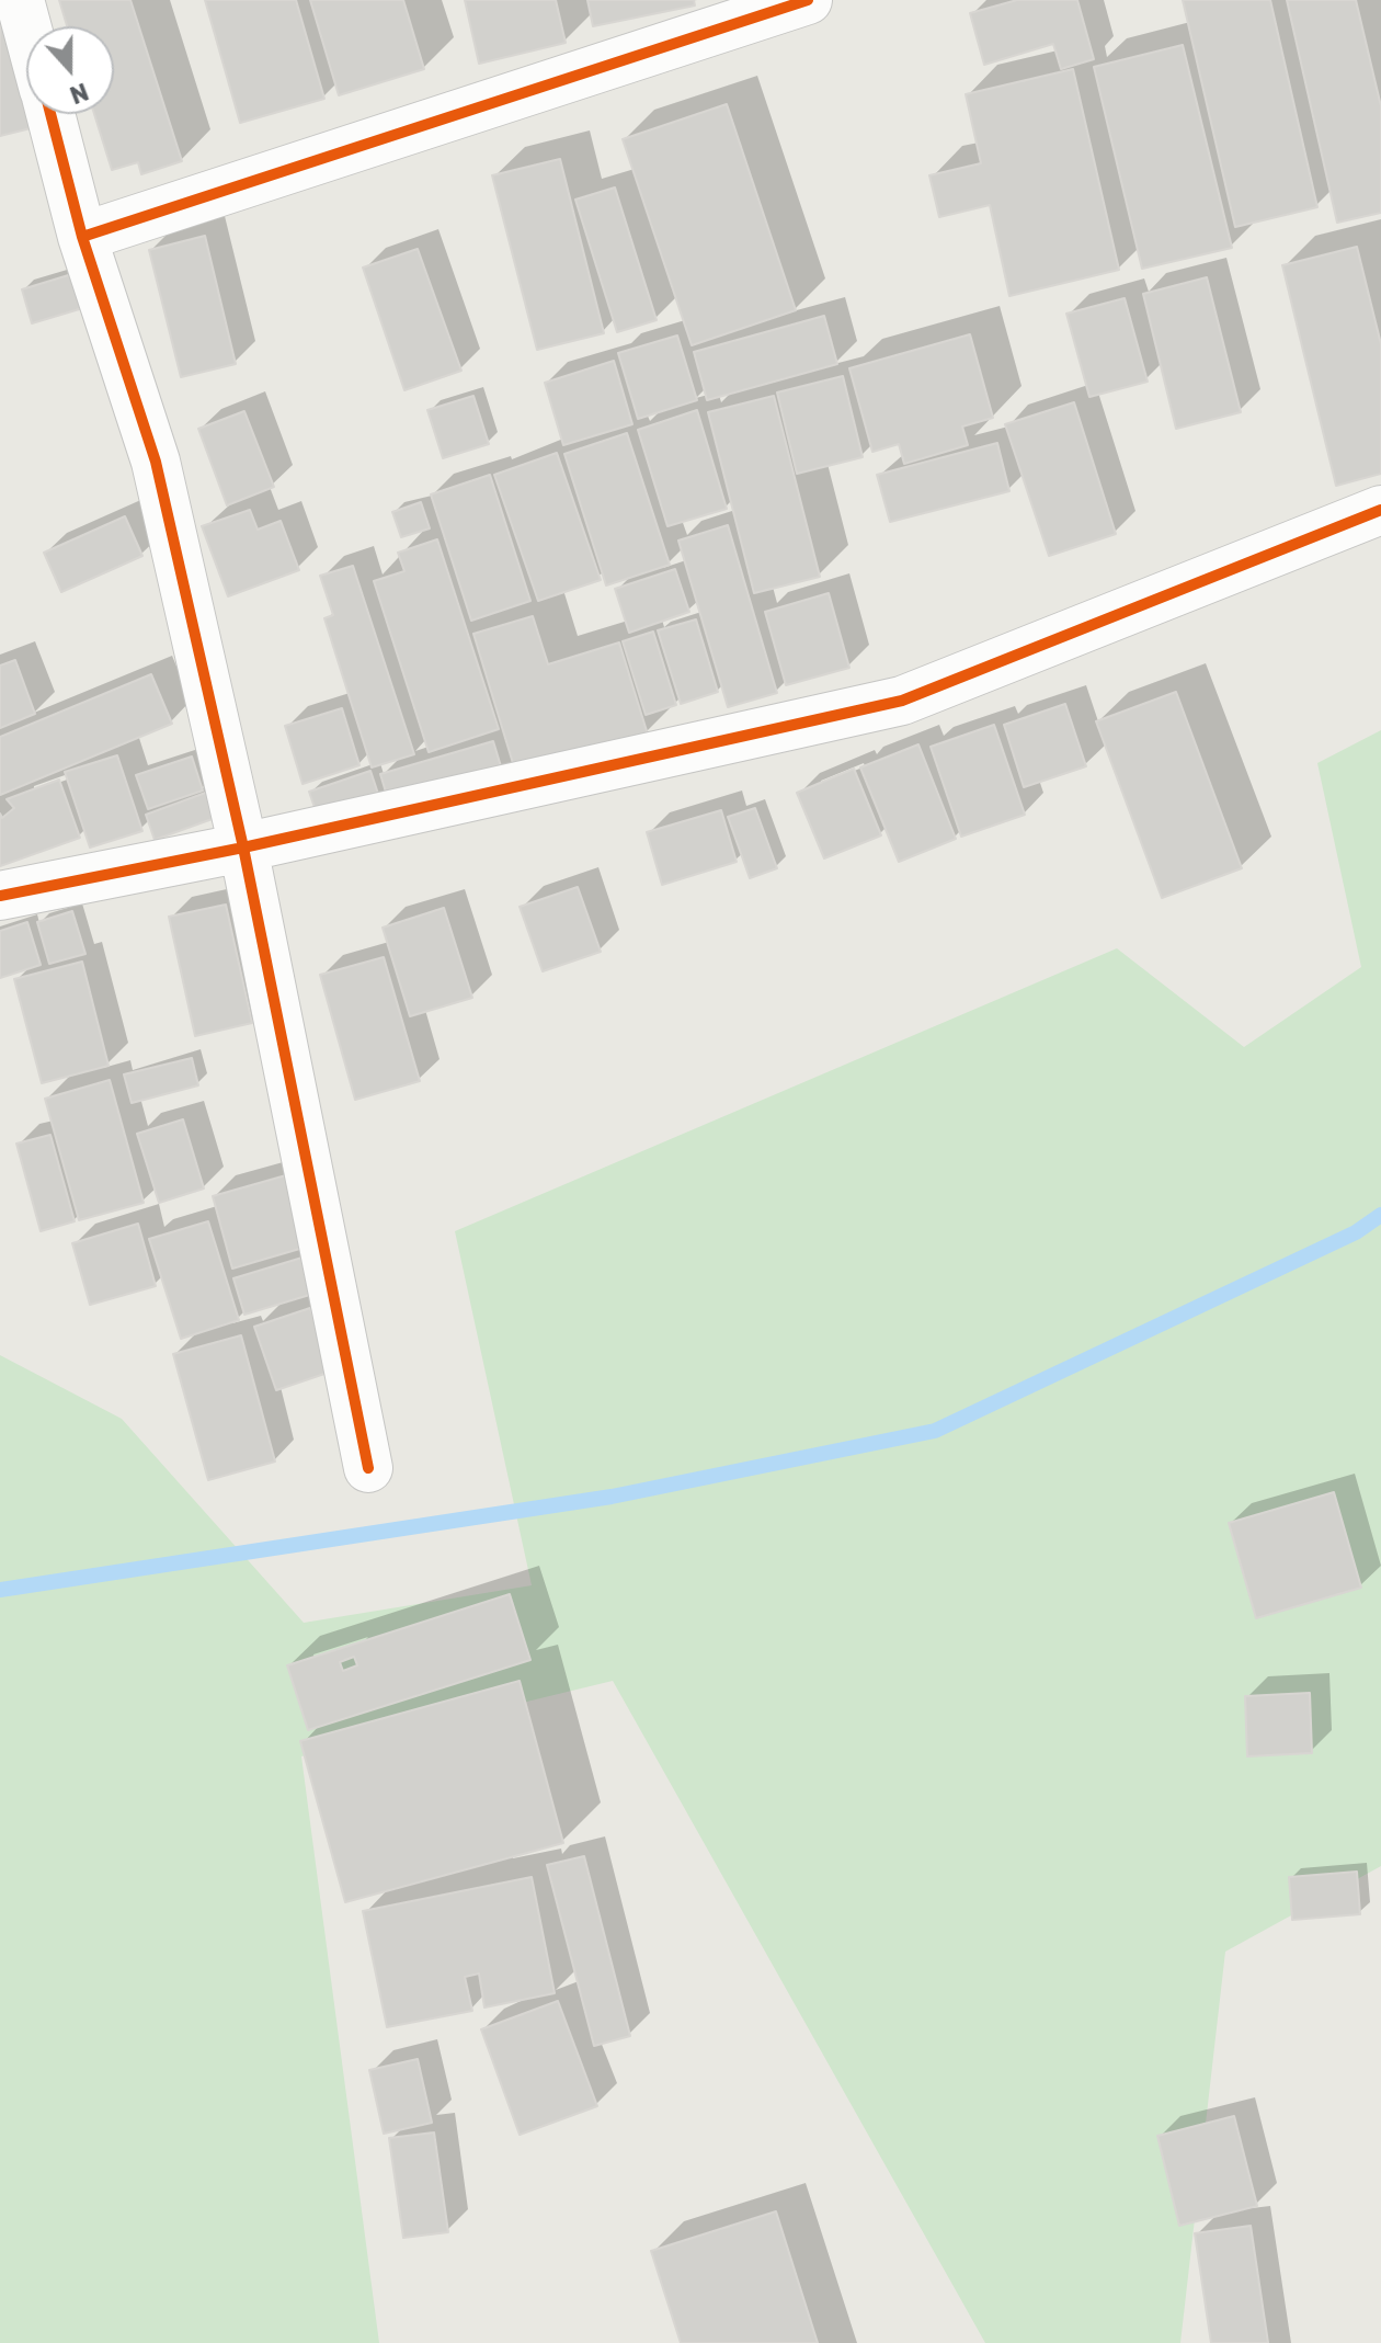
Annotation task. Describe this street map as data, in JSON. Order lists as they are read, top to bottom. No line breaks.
{"north":"bottom"}
